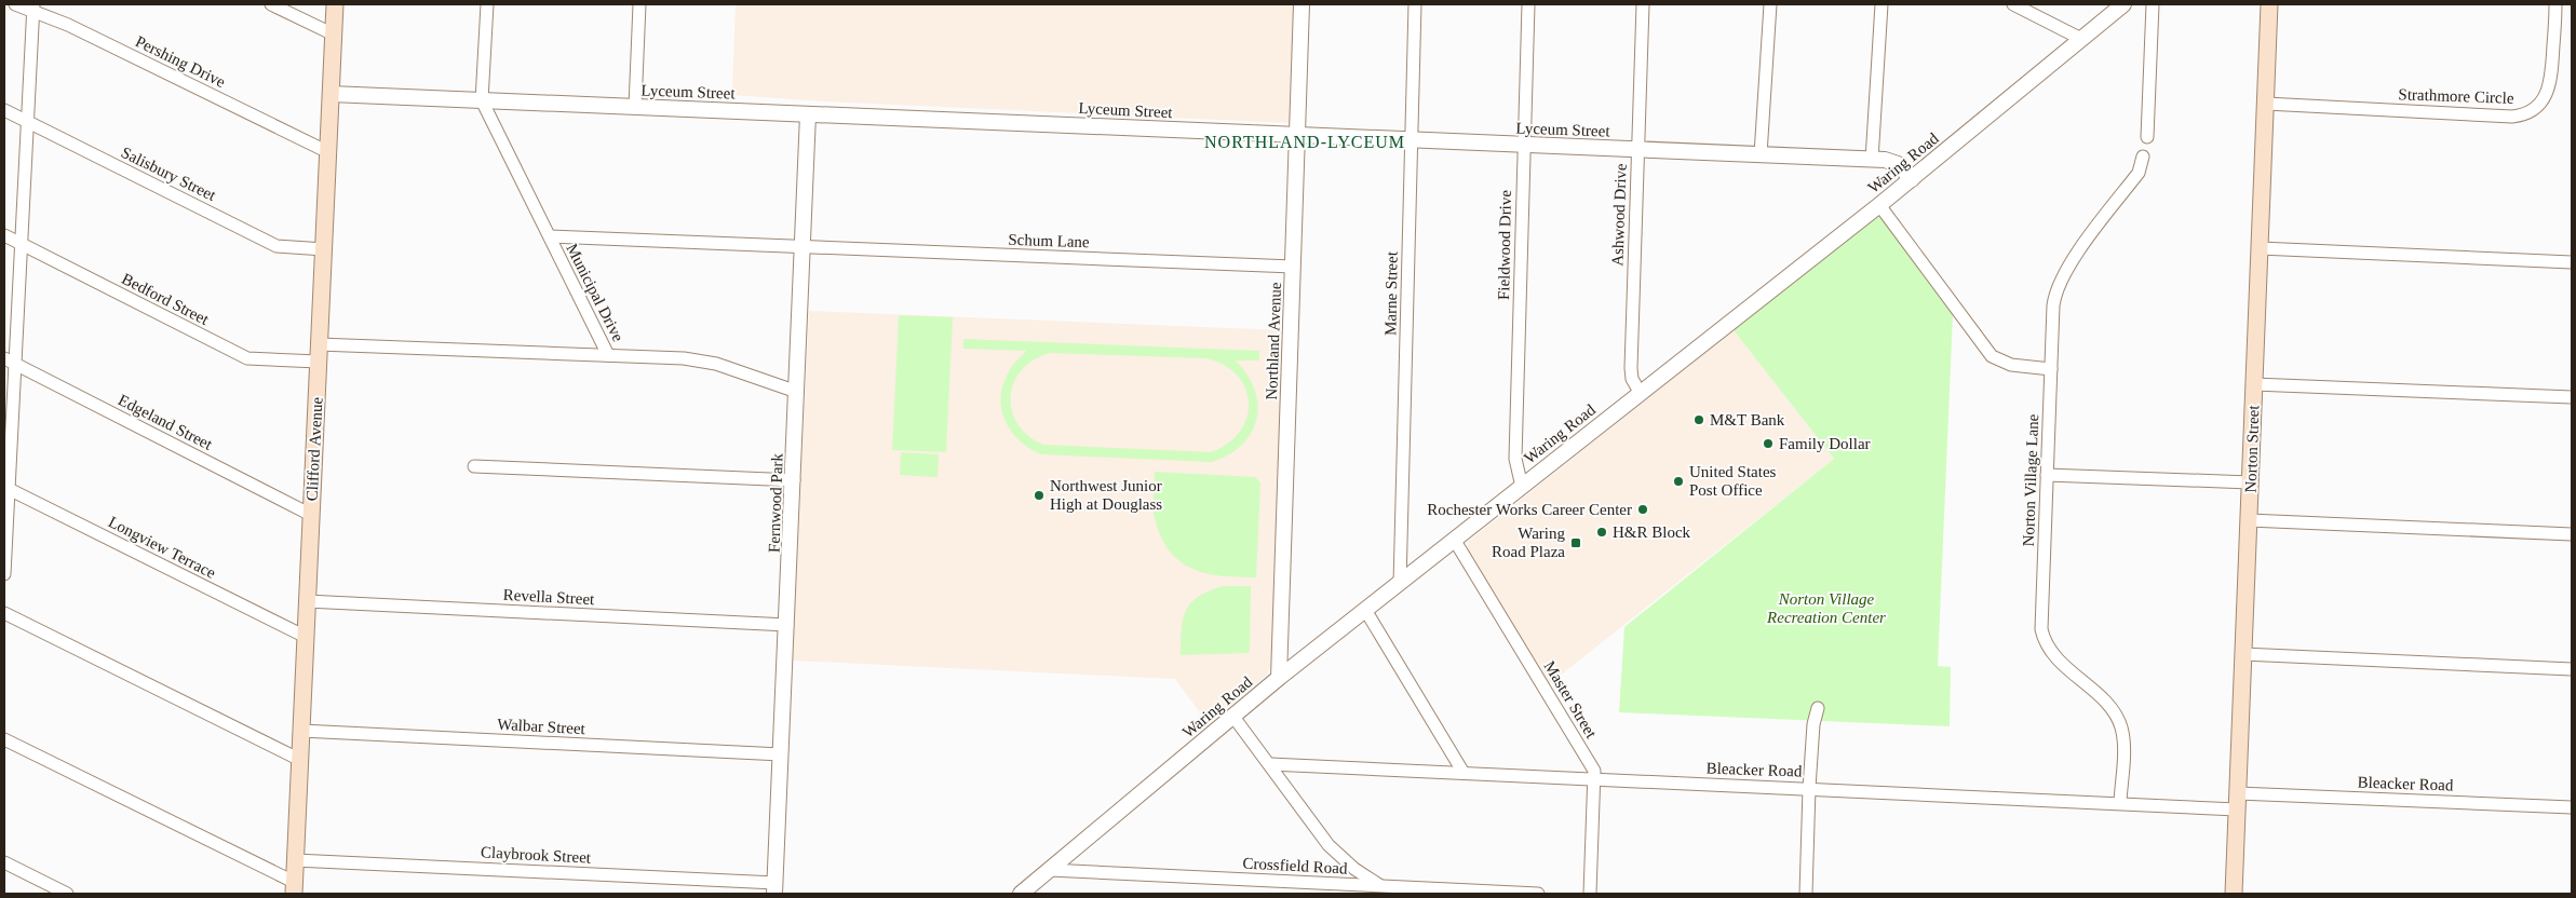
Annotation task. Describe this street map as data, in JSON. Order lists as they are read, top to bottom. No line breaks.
{"streets":{"main road":["Clifford Avenue","Norton Street"],"street":["Pershing Drive","Lyceum Street","Strathmore Circle","Waring Road","Salisbury Street","Ashwood Drive","Schum Lane","Fieldwood Drive","Municipal Drive","Marne Street","Bedford Street","Northland Avenue","Edgeland Street","Norton Village Lane","Fernwood Park","Longview Terrace","Revella Street","Master Street","Walbar Street","Bleacker Road","Claybrook Street","Crossfield Road"]},"crossings":[["Pershing Drive","Clifford Avenue"],["Lyceum Street","Waring Road"],["Lyceum Street","Ashwood Drive"],["Lyceum Street","Fieldwood Drive"],["Lyceum Street","Municipal Drive"],["Lyceum Street","Marne Street"],["Lyceum Street","Northland Avenue"],["Lyceum Street","Clifford Avenue"],["Lyceum Street","Fernwood Park"],["Strathmore Circle","Norton Street"],["Waring Road","Ashwood Drive"],["Waring Road","Fieldwood Drive"],["Waring Road","Marne Street"],["Waring Road","Northland Avenue"],["Waring Road","Master Street"],["Waring Road","Crossfield Road"],["Salisbury Street","Clifford Avenue"],["Schum Lane","Municipal Drive"],["Schum Lane","Northland Avenue"],["Schum Lane","Fernwood Park"],["Municipal Drive","Fernwood Park"],["Bedford Street","Clifford Avenue"],["Edgeland Street","Clifford Avenue"],["Clifford Avenue","Longview Terrace"],["Clifford Avenue","Revella Street"],["Clifford Avenue","Walbar Street"],["Clifford Avenue","Claybrook Street"],["Norton Street","Bleacker Road"],["Norton Village Lane","Bleacker Road"],["Fernwood Park","Revella Street"],["Fernwood Park","Walbar Street"],["Fernwood Park","Claybrook Street"],["Master Street","Bleacker Road"]],"districts":["NORTHLAND-LYCEUM"],"parks":["Norton Village Recreation Center"],"places":{"other":["M&T Bank","Family Dollar","United States Post Office","Northwest Junior High at Douglass","Rochester Works Career Center","H&R Block"],"transit":["Waring Road Plaza"]}}
